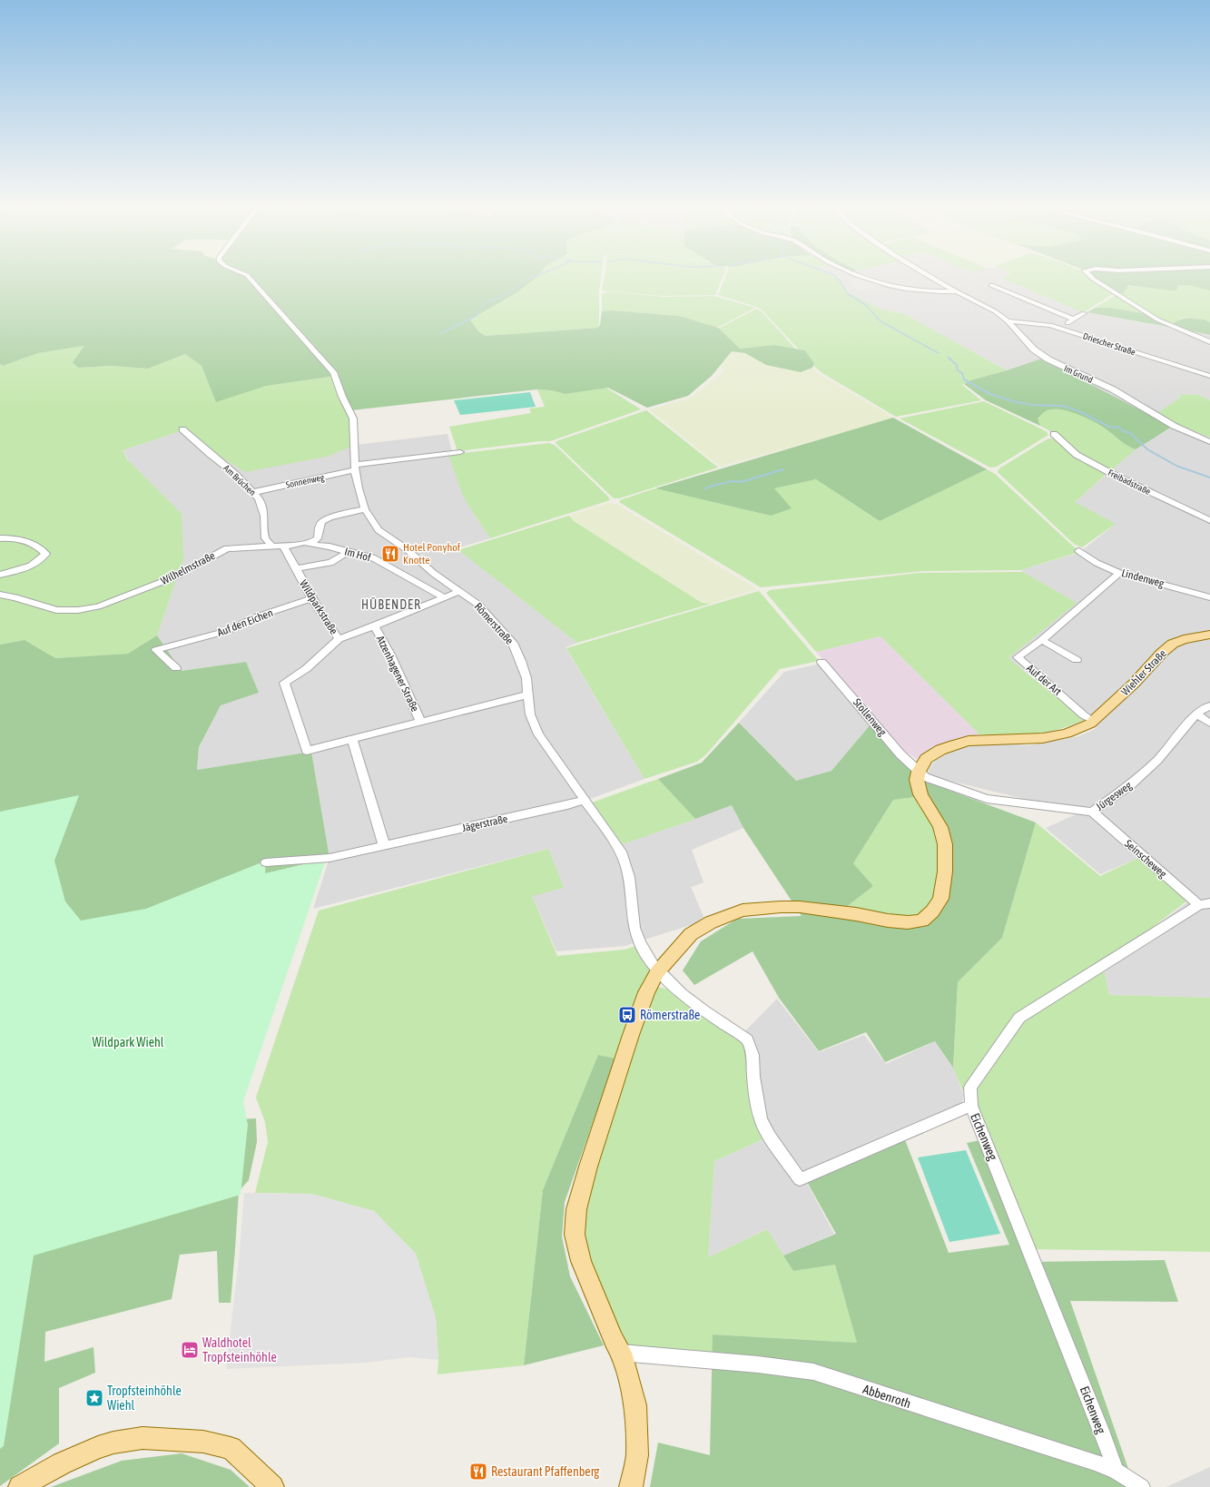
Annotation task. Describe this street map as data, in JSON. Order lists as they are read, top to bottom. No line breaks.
{"streets":{"main road":["Wiehler Straße"],"street":["Driescher Straße","Im Grund","Am Brüchen","Sonnenweg","Freibadstraße","Im Hof","Wilhelmstraße","Lindenweg","Wildparkstraße","Auf den Eichen","Römerstraße","Atzenhagener Straße","Auf der Art","Stollenweg","Jürgesweg","Jägerstraße","Seinscheweg","Eichenweg","Abbenroth"]},"crossings":[["Driescher Straße","Im Grund"],["Am Brüchen","Sonnenweg"],["Am Brüchen","Wilhelmstraße"],["Sonnenweg","Römerstraße"],["Im Hof","Wilhelmstraße"],["Im Hof","Atzenhagener Straße"],["Wilhelmstraße","Wildparkstraße"],["Wilhelmstraße","Römerstraße"],["Lindenweg","Auf der Art"],["Wildparkstraße","Auf den Eichen"],["Wildparkstraße","Atzenhagener Straße"],["Römerstraße","Atzenhagener Straße"],["Römerstraße","Jägerstraße"],["Römerstraße","Eichenweg"],["Wiehler Straße","Auf der Art"],["Wiehler Straße","Stollenweg"],["Stollenweg","Jürgesweg"],["Jürgesweg","Seinscheweg"],["Seinscheweg","Eichenweg"],["Eichenweg","Abbenroth"]],"districts":["HÜBENDER"],"parks":["Wildpark Wiehl"],"places":{"restaurant":["Hotel Ponyhof Knotte","Restaurant Pfaffenberg"],"bus stop":["Römerstraße"],"hotel":["Waldhotel Tropfsteinhöhle"],"place":["Tropfsteinhöhle Wiehl"]}}
